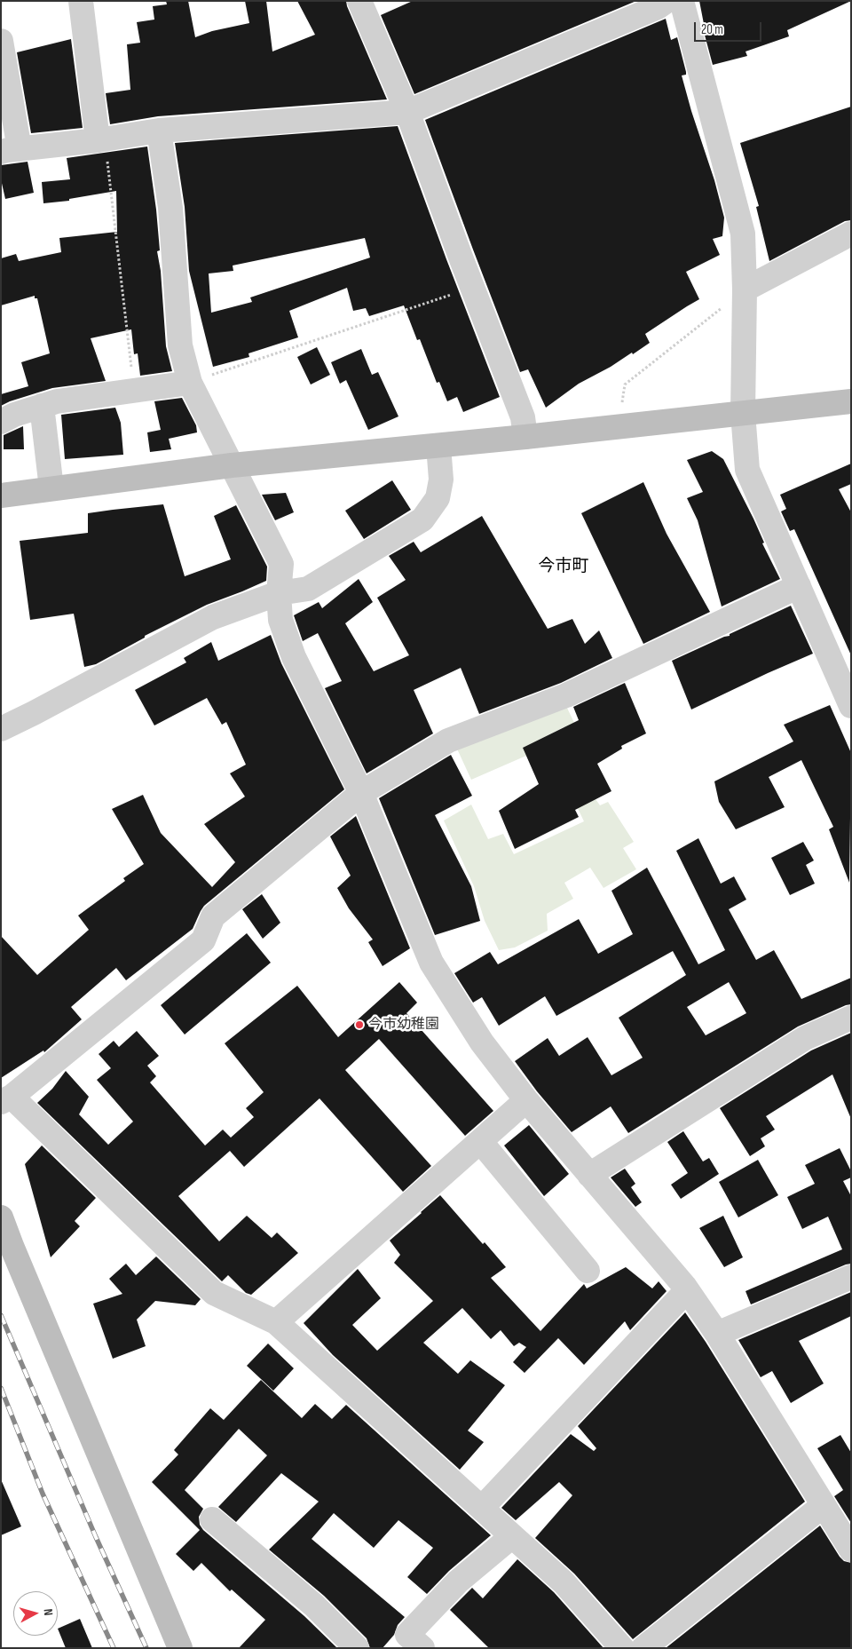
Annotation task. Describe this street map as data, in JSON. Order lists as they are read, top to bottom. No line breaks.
{"districts":["今市町"],"places":["今市幼稚園"],"scale_bar":"20 m","north":"right"}
